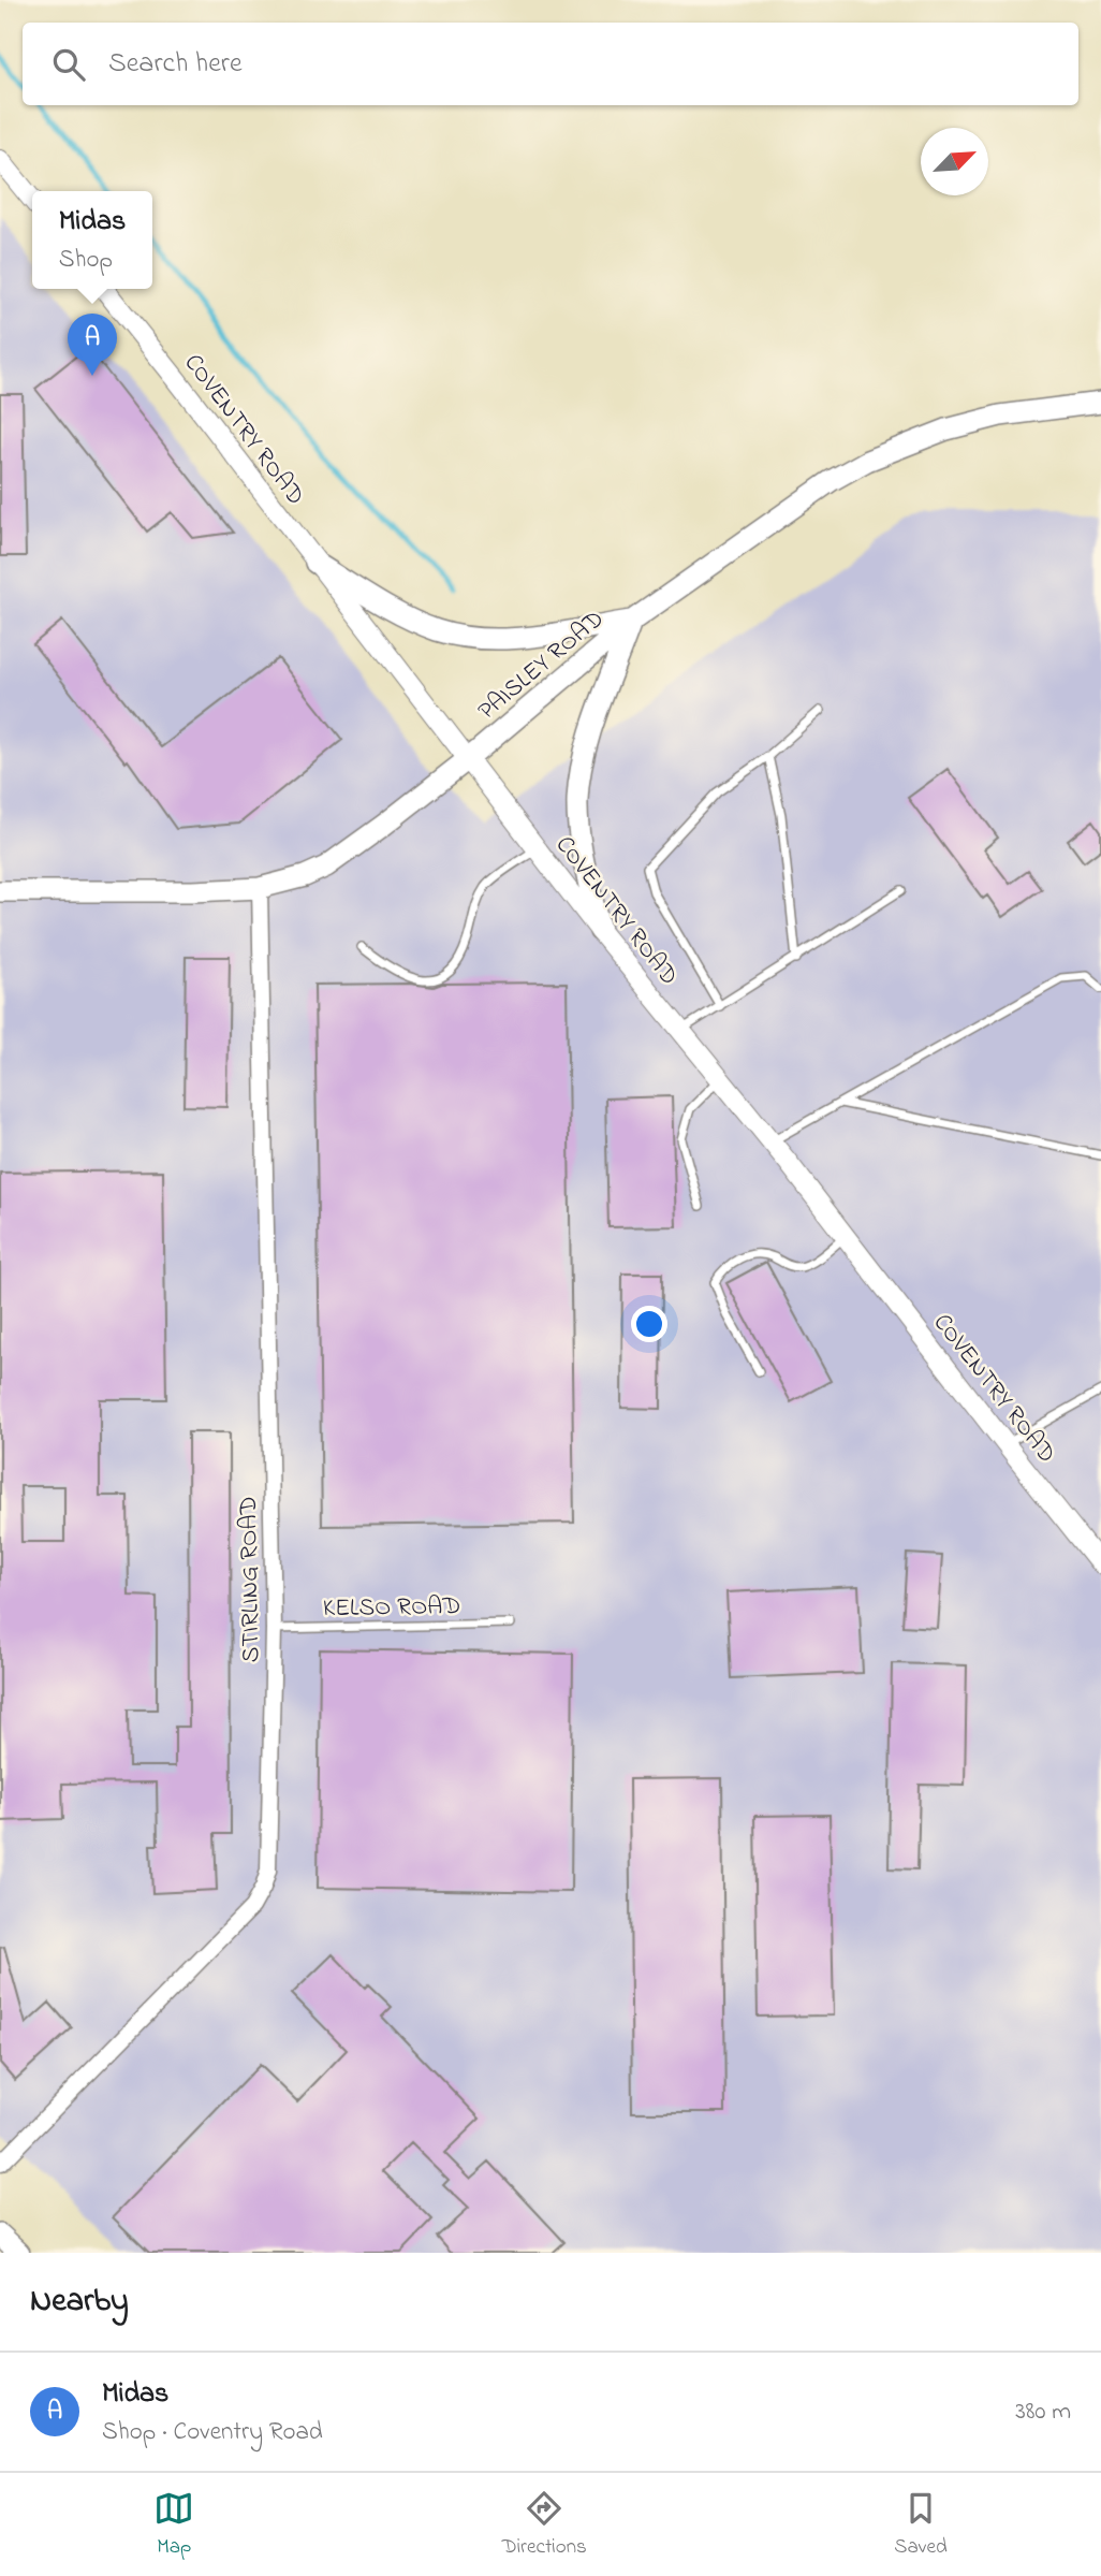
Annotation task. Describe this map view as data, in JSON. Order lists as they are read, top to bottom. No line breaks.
{"streets":{"main road":["PAISLEY ROAD"],"street":["COVENTRY ROAD","STIRLING ROAD"],"lane":["KELSO ROAD"]},"crossings":[["COVENTRY ROAD","PAISLEY ROAD"],["PAISLEY ROAD","STIRLING ROAD"],["STIRLING ROAD","KELSO ROAD"]],"north":"top right","page":{"search":"Search here","popup":["Midas","Shop"],"pins":"A","heading":"Nearby","list":[{"mark":"A","name":"Midas","note":"Shop · Coventry Road","value":"380 m"}],"nav":["Map","Directions","Saved"]}}
